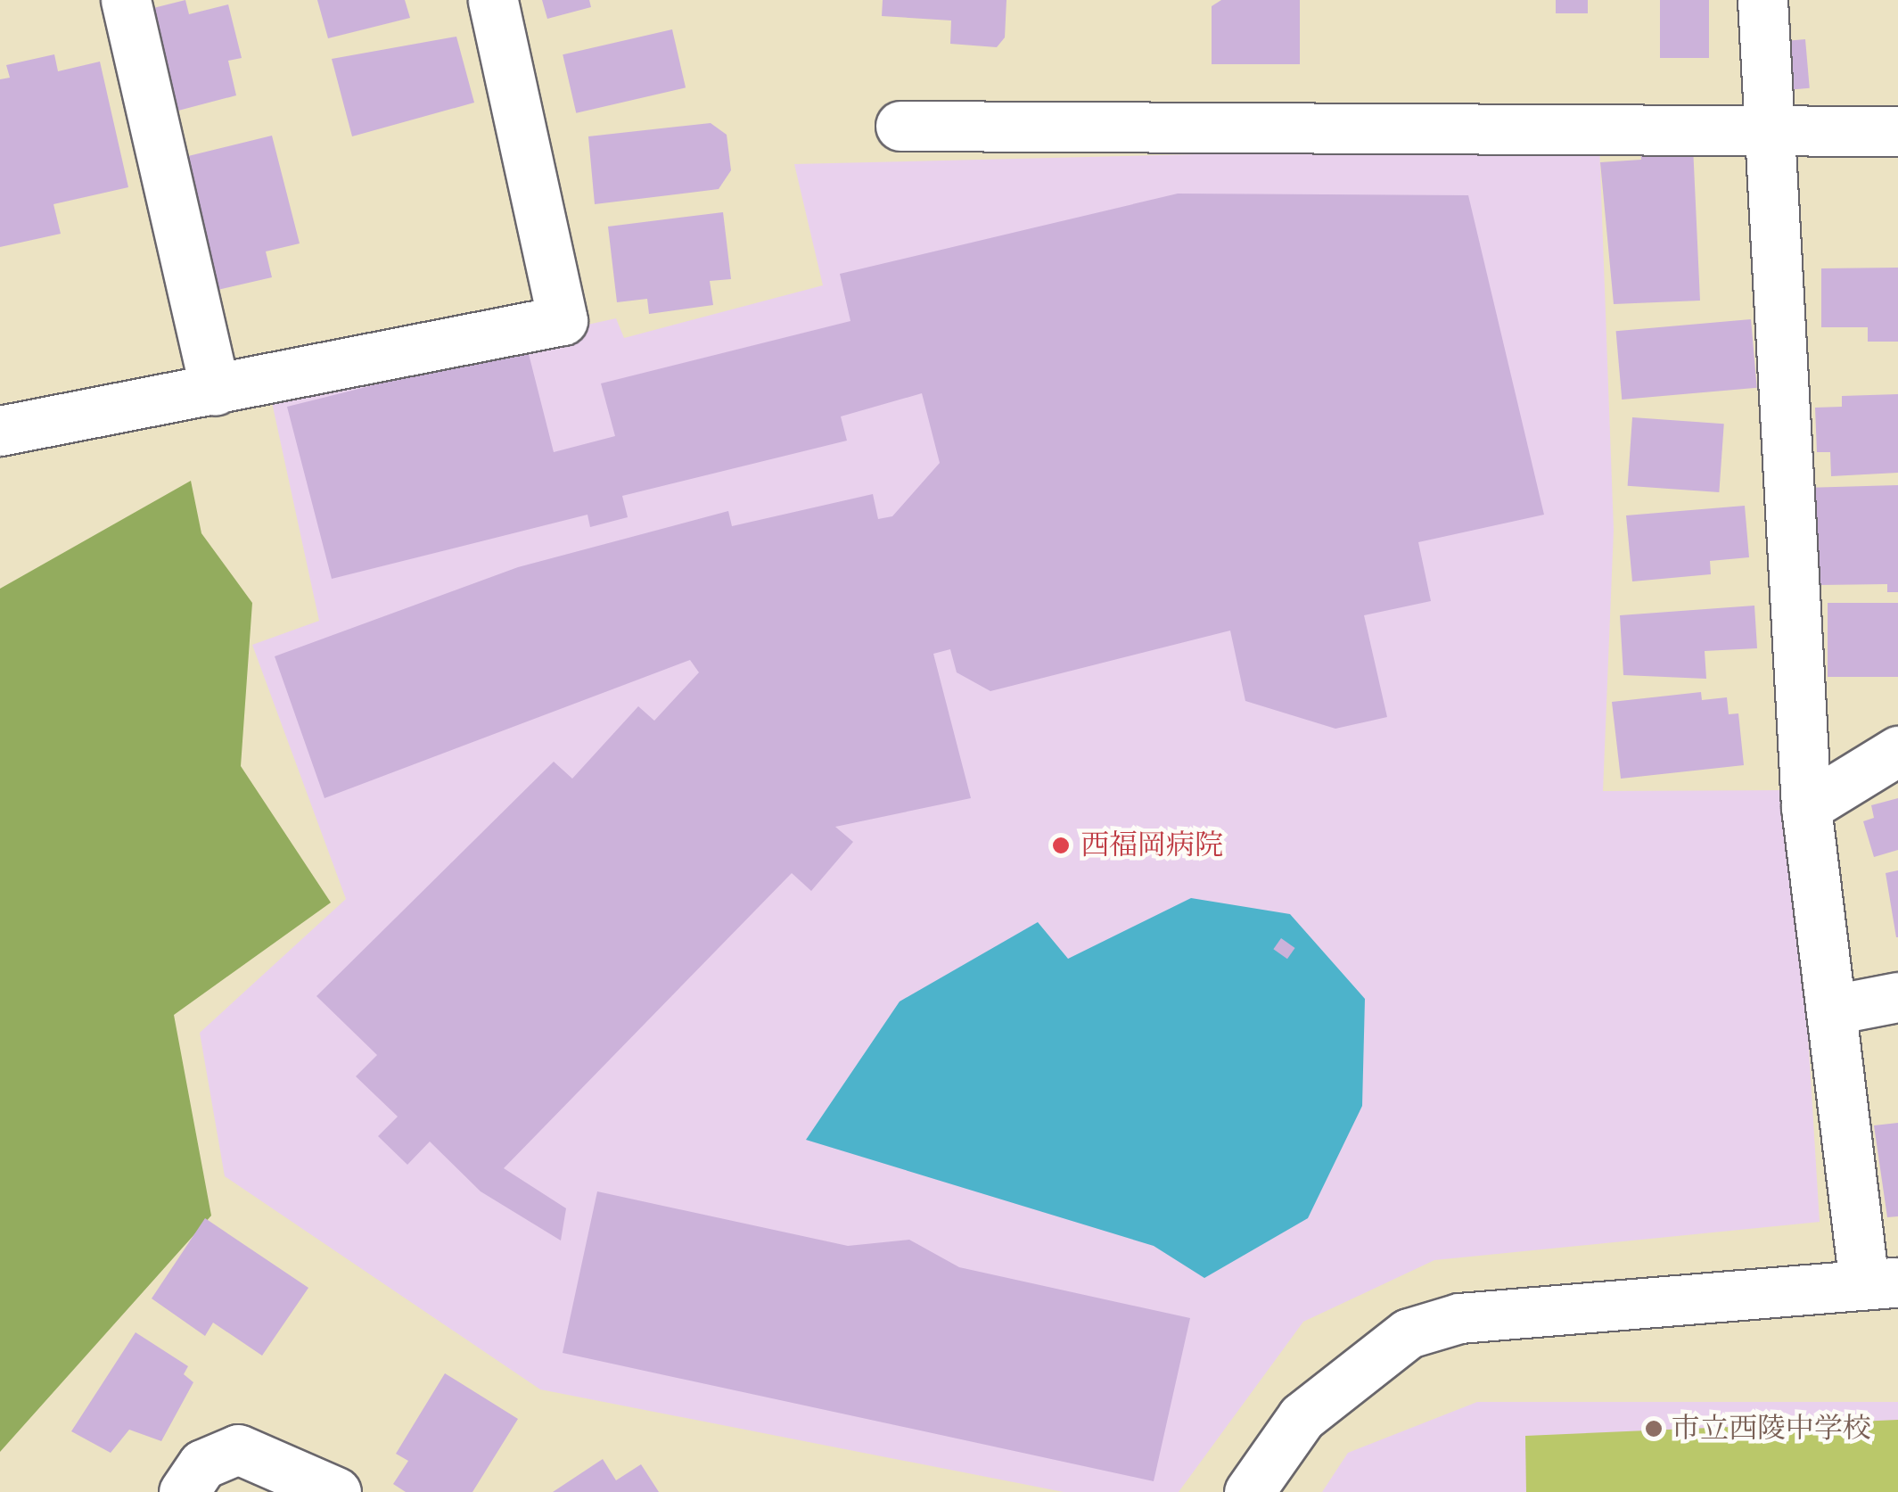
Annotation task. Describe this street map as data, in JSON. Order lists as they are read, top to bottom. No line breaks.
{"places":["西福岡病院","市立西陵中学校"]}
